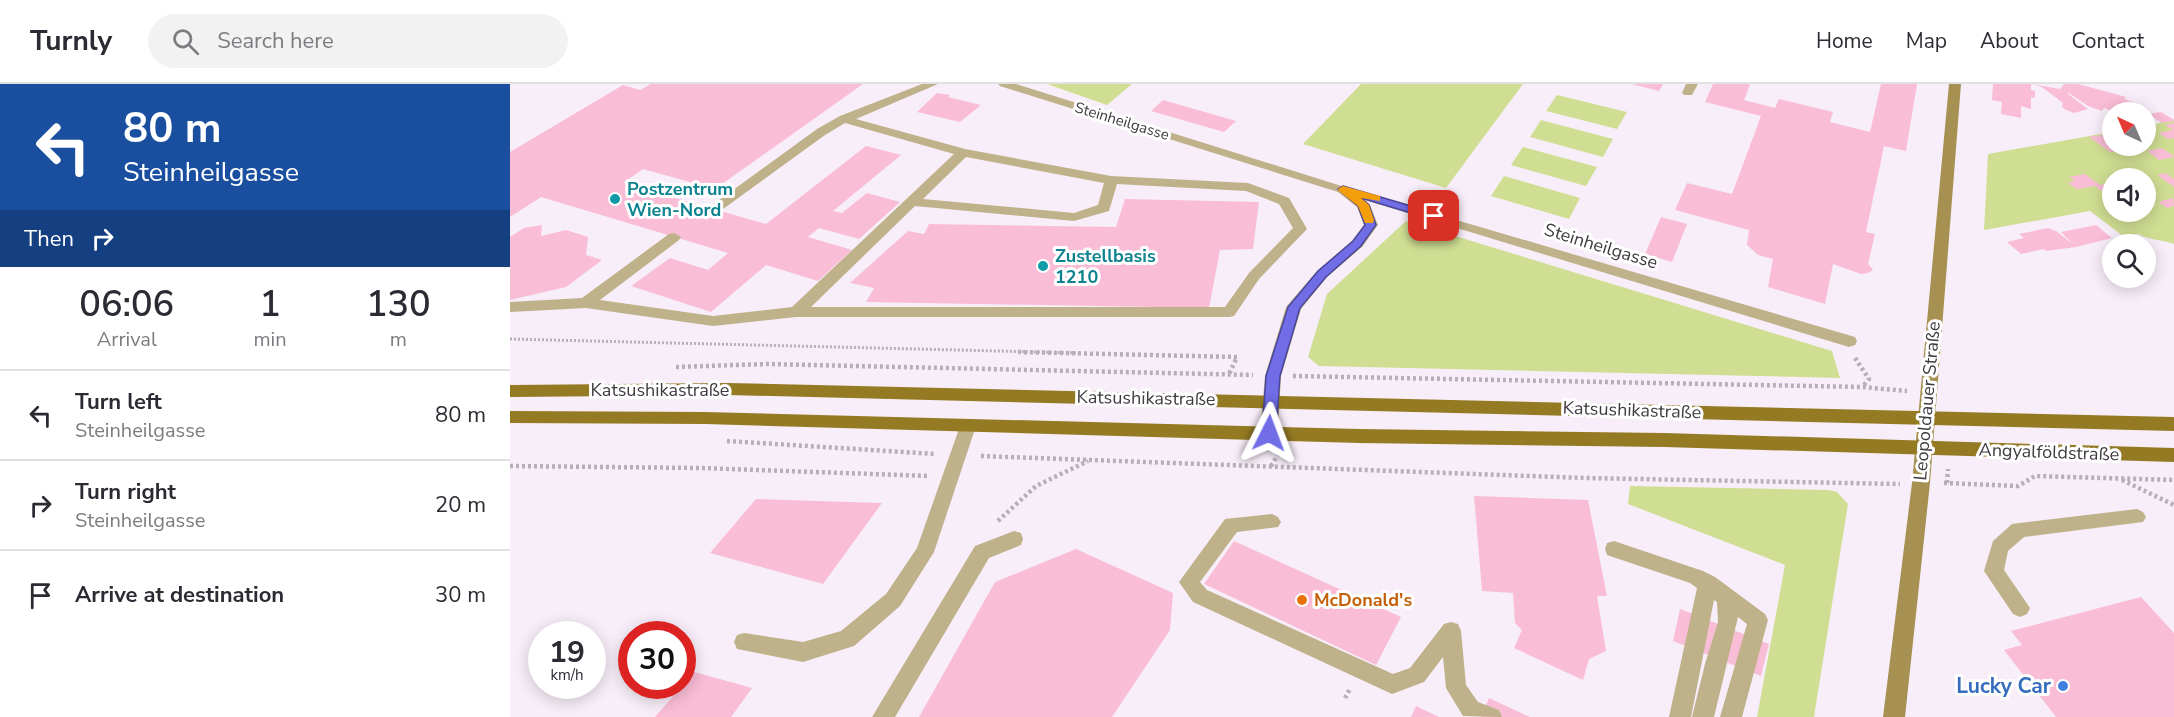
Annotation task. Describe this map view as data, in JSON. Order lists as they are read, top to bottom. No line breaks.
{"streets":{"main road":["Katsushikastraße","Leopoldauer Straße","Angyalföldstraße"],"street":["Steinheilgasse"]},"crossings":[["Steinheilgasse","Katsushikastraße"],["Katsushikastraße","Leopoldauer Straße"],["Katsushikastraße","Angyalföldstraße"],["Leopoldauer Straße","Angyalföldstraße"]],"places":["Postzentrum Wien-Nord","Zustellbasis 1210","McDonald's","Lucky Car"],"north":"top left","page":{"header":"Turnly","search":"Search here","nav":["Home","Map","About","Contact"],"turn":["80 m","Steinheilgasse"],"then":"Then","eta":["06:06","Arrival","1","min","130","m"],"list":[{"name":"Turn left","note":"Steinheilgasse","value":"80 m"},{"name":"Turn right","note":"Steinheilgasse","value":"20 m"},{"name":"Arrive at destination","value":"30 m"}],"speed":"19 km/h","limit":"30"}}
